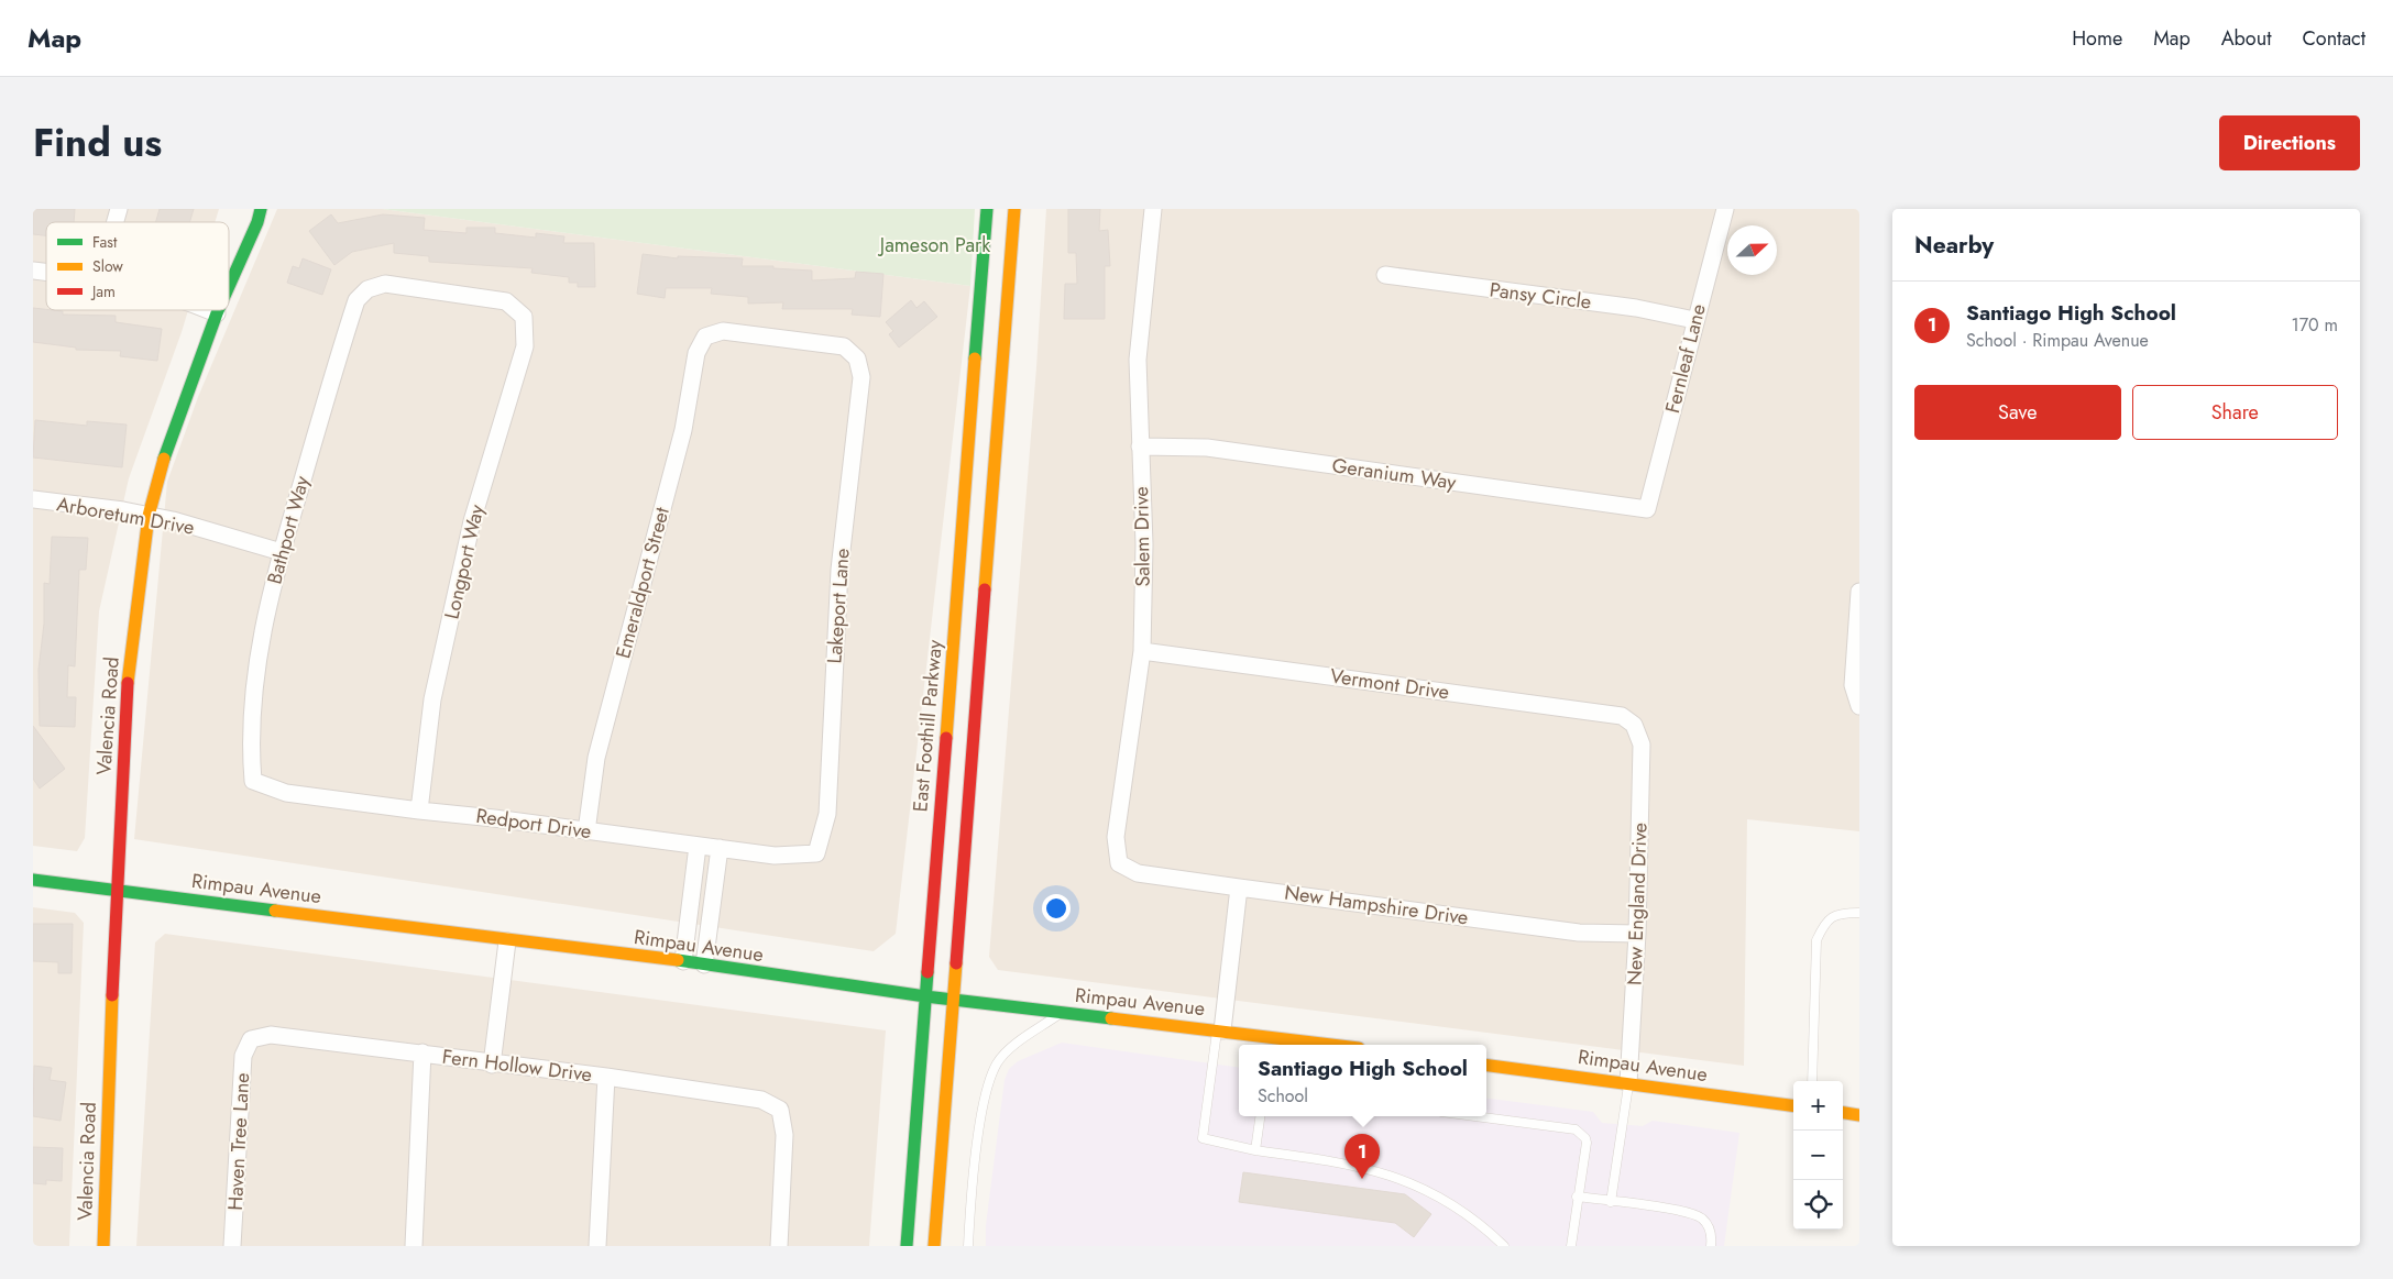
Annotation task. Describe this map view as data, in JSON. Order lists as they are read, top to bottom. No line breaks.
{"streets":{"main road":["Valencia Road","East Foothill Parkway","Rimpau Avenue"],"street":["Pansy Circle","Fernleaf Lane","Geranium Way","Arboretum Drive","Bathport Way","Salem Drive","Longport Way","Emeraldport Street","Lakeport Lane","Vermont Drive","Redport Drive","New England Drive","New Hampshire Drive","Fern Hollow Drive","Haven Tree Lane"]},"crossings":[["Pansy Circle","Fernleaf Lane"],["Fernleaf Lane","Geranium Way"],["Geranium Way","Salem Drive"],["Arboretum Drive","Bathport Way"],["Arboretum Drive","Valencia Road"],["Bathport Way","Longport Way"],["Bathport Way","Redport Drive"],["Salem Drive","Vermont Drive"],["Salem Drive","New Hampshire Drive"],["Longport Way","Redport Drive"],["Emeraldport Street","Lakeport Lane"],["Emeraldport Street","Redport Drive"],["Lakeport Lane","Redport Drive"],["Vermont Drive","New England Drive"],["Valencia Road","Rimpau Avenue"],["East Foothill Parkway","Rimpau Avenue"],["Rimpau Avenue","New England Drive"],["New England Drive","New Hampshire Drive"],["Fern Hollow Drive","Haven Tree Lane"]],"parks":["Jameson Park"],"legend":["Fast","Slow","Jam"],"north":"right","page":{"header":"Map","nav":["Home","Map","About","Contact"],"title":"Find us","buttons":["Directions",["Save","Share"]],"heading":"Nearby","list":[{"mark":"1","name":"Santiago High School","note":"School · Rimpau Avenue","value":"170 m"}],"popup":["Santiago High School","School"],"map_buttons":["+","−"],"pins":"1"}}
